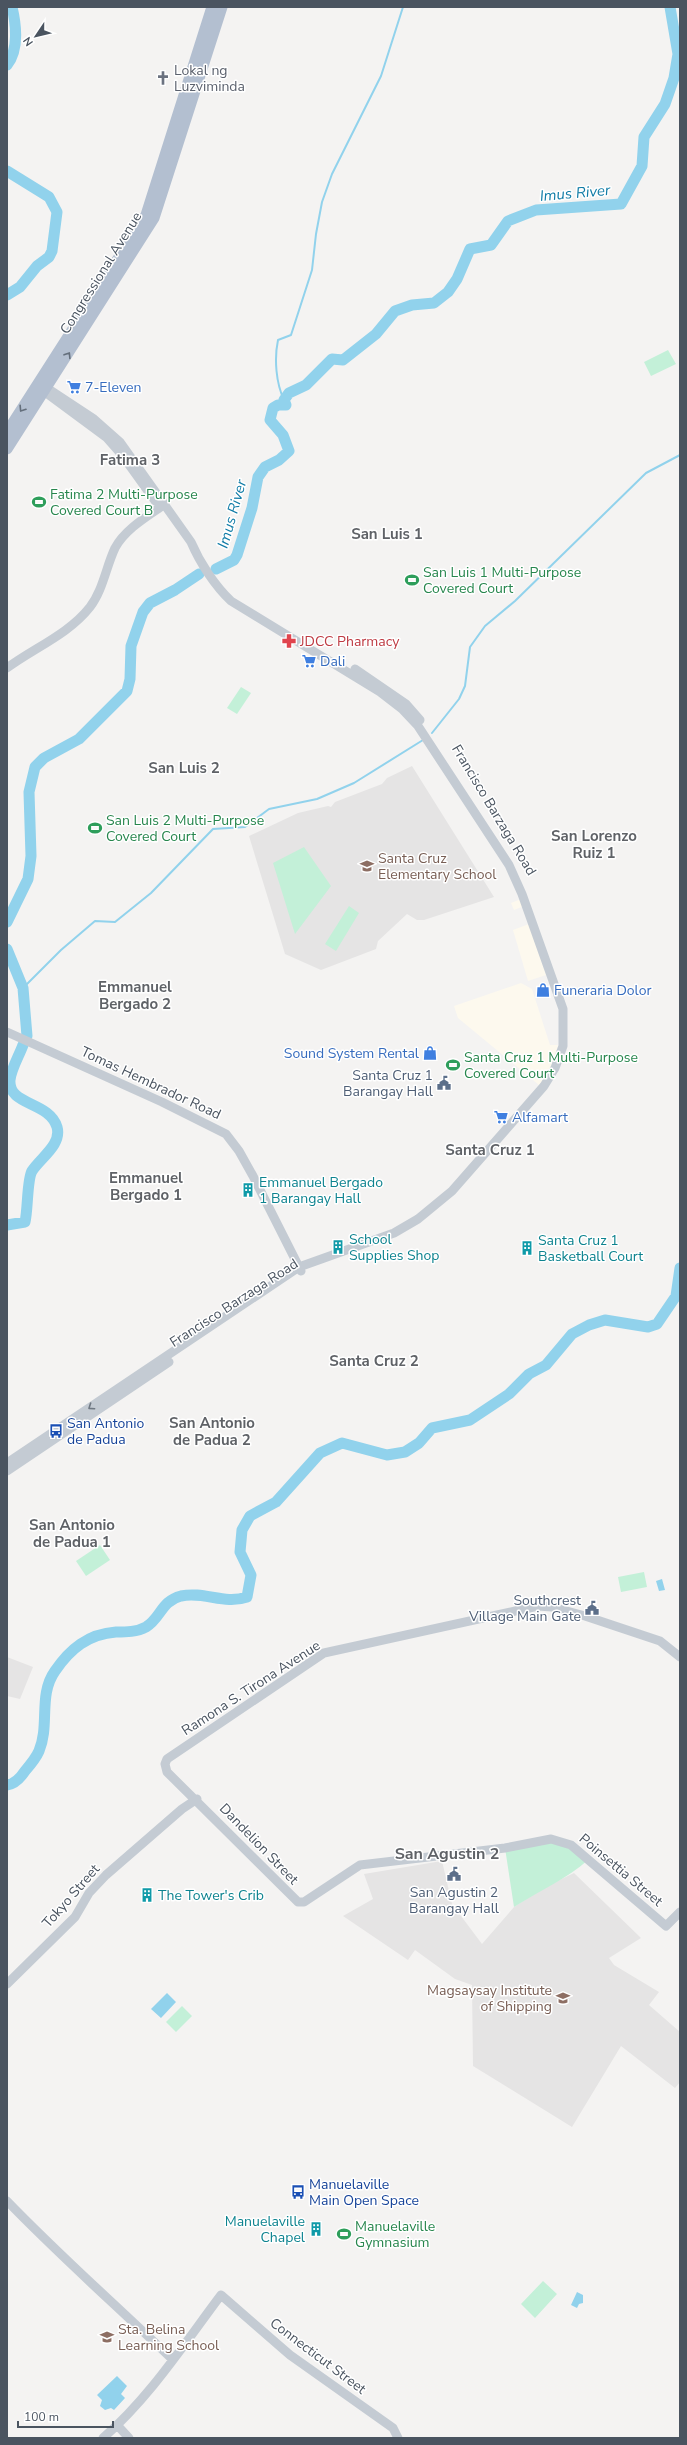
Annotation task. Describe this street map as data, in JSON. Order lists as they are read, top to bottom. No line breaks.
{"streets":{"main road":["Congressional Avenue"],"street":["Francisco Barzaga Road","Tomas Hembrador Road","Ramona S. Tirona Avenue","Dandelion Street","Poinsettia Street","Tokyo Street","Connecticut Street"]},"crossings":[["Congressional Avenue","Francisco Barzaga Road"],["Francisco Barzaga Road","Tomas Hembrador Road"],["Ramona S. Tirona Avenue","Dandelion Street"],["Ramona S. Tirona Avenue","Tokyo Street"],["Dandelion Street","Poinsettia Street"],["Dandelion Street","Tokyo Street"]],"districts":["Fatima 3","San Luis 1","San Luis 2","San Lorenzo Ruiz 1","Emmanuel Bergado 2","Santa Cruz 1","Emmanuel Bergado 1","Santa Cruz 2","San Antonio de Padua 2","San Antonio de Padua 1","San Agustin 2"],"water":["Imus River"],"places":{"church":["Lokal ng Luzviminda"],"supermarket":["7-Eleven","Dali","Alfamart"],"sports":["Fatima 2 Multi-Purpose Covered Court B","San Luis 1 Multi-Purpose Covered Court","San Luis 2 Multi-Purpose Covered Court","Santa Cruz 1 Multi-Purpose Covered Court","Manuelaville Gymnasium"],"pharmacy":["JDCC Pharmacy"],"school or university":["Santa Cruz Elementary School","Magsaysay Institute of Shipping","Sta. Belina Learning School"],"shop":["Funeraria Dolor","Sound System Rental"],"public building":["Santa Cruz 1 Barangay Hall","Southcrest Village Main Gate","San Agustin 2 Barangay Hall"],"building":["Emmanuel Bergado 1 Barangay Hall","School Supplies Shop","Santa Cruz 1 Basketball Court","The Tower's Crib","Manuelaville Chapel"],"bus stop":["San Antonio de Padua","Manuelaville Main Open Space"]},"scale_bar":"100 m","north":"bottom left"}
